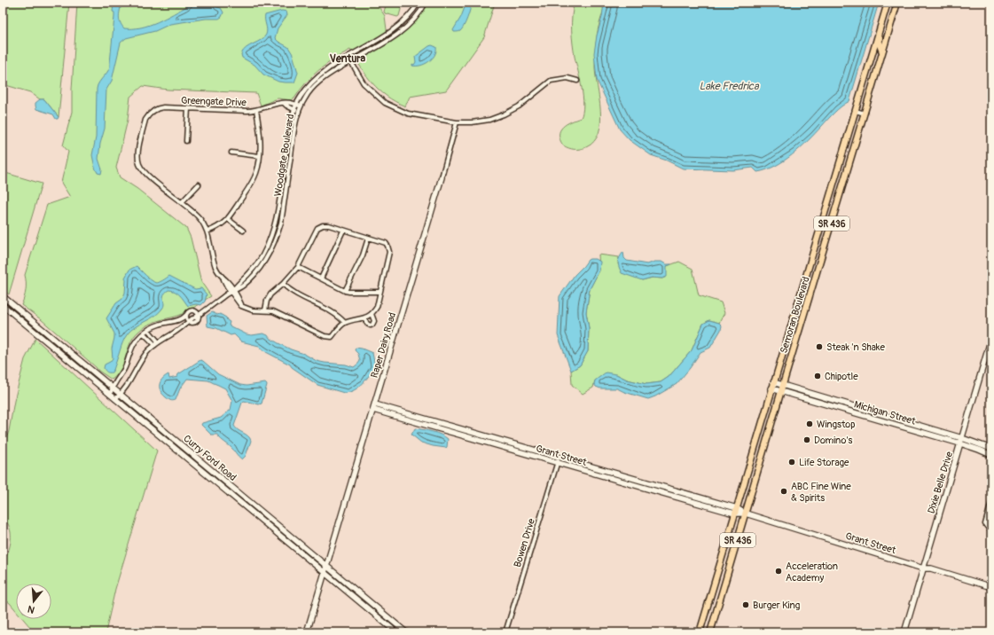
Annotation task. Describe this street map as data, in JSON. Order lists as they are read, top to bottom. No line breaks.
{"streets":{"main road":["SR 436","Semoran Boulevard"],"street":["Greengate Drive","Woodgate Boulevard","Raper Dairy Road","Michigan Street","Grant Street","Curry Ford Road","Dixie Belle Drive","Bowen Drive"]},"crossings":[["Greengate Drive","Woodgate Boulevard"],["Woodgate Boulevard","Curry Ford Road"],["Semoran Boulevard","Michigan Street"],["Semoran Boulevard","Grant Street"],["Raper Dairy Road","Grant Street"],["Raper Dairy Road","Curry Ford Road"],["Michigan Street","Dixie Belle Drive"],["Grant Street","Dixie Belle Drive"],["Grant Street","Bowen Drive"]],"districts":["Ventura"],"water":["Lake Fredrica"],"places":["Steak 'n Shake","Chipotle","Wingstop","Domino's","Life Storage","ABC Fine Wine & Spirits","Acceleration Academy","Burger King"],"north":"bottom"}
